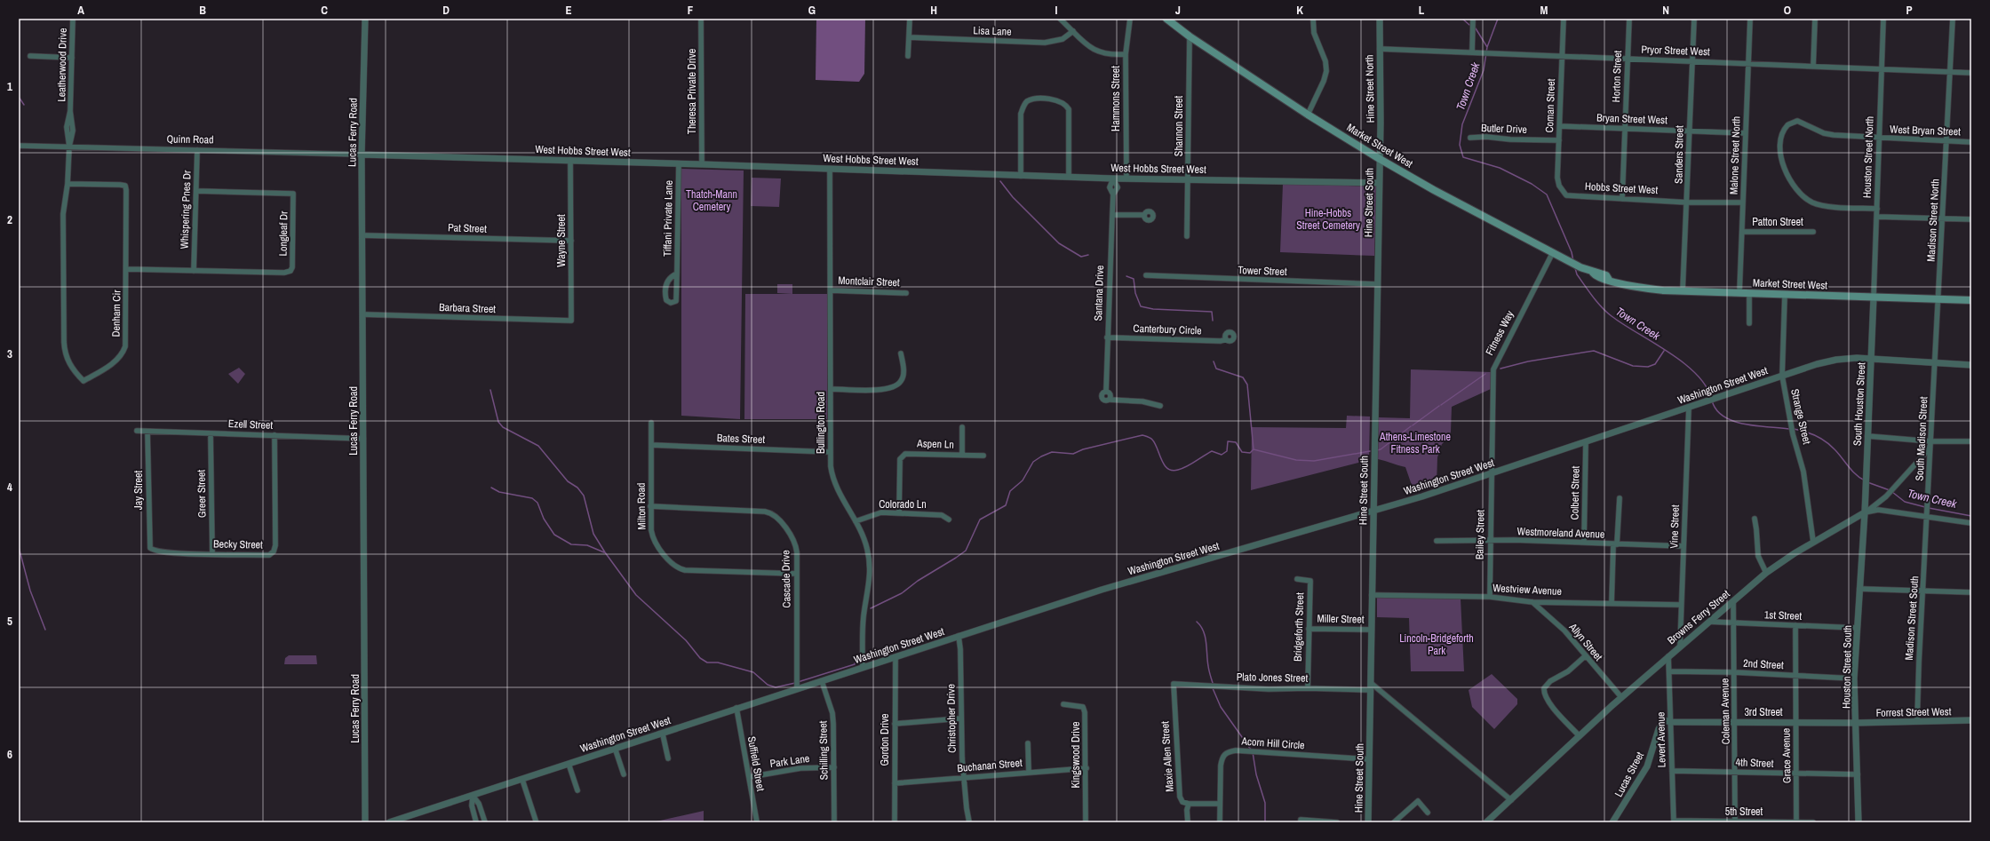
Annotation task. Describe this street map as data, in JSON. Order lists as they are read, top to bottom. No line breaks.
{"streets":{"main road":["Market Street West"],"street":["Lisa Lane","Pryor Street West","Leatherwood Drive","Horton Street","Hine Street North","Theresa Private Drive","Hammons Street","Coman Street","Bryan Street West","Shannon Street","Butler Drive","West Bryan Street","Lucas Ferry Road","Quinn Road","West Hobbs Street West","Sanders Street","Malone Street North","Houston Street North","Hobbs Street West","Hine Street South","Whispering Pnes Dr","Tiffani Private Lane","Madison Street North","Patton Street","Pat Street","Longleaf Dr","Wayne Street","Tower Street","Montclair Street","Santana Drive","Barbara Street","Denham Cir","Canterbury Circle","Fitness Way","Washington Street West","South Houston Street","Strange Street","Bullington Road","Ezell Street","Bates Street","South Madison Street","Aspen Ln","Jay Street","Colbert Street","Greer Street","Colorado Ln","Milton Road","Vine Street","Westmoreland Avenue","Bailey Street","Becky Street","Cascade Drive","Westview Avenue","1st Street","Browns Ferry Street","Madison Street South","Miller Street","Bridgeforth Street","Allyn Street","2nd Street","Houston Street South","Plato Jones Street","Coleman Avenue","3rd Street","Forrest Street West","Christopher Drive","Gordon Drive","Levert Avenue","Acorn Hill Circle","Schilling Street","Kingswood Drive","Grace Avenue","Maxie Allen Street","Park Lane","4th Street","Suffield Street","Buchanan Street","Lucas Street","5th Street"]},"crossings":[["Pryor Street West","Horton Street"],["Pryor Street West","Hine Street North"],["Pryor Street West","Coman Street"],["Pryor Street West","Sanders Street"],["Pryor Street West","Malone Street North"],["Pryor Street West","Houston Street North"],["Pryor Street West","Madison Street North"],["Leatherwood Drive","Quinn Road"],["Leatherwood Drive","Denham Cir"],["Horton Street","Bryan Street West"],["Horton Street","Hobbs Street West"],["Hine Street North","Market Street West"],["Hine Street North","Hine Street South"],["Theresa Private Drive","West Hobbs Street West"],["Hammons Street","West Hobbs Street West"],["Coman Street","Bryan Street West"],["Coman Street","Butler Drive"],["Coman Street","Hobbs Street West"],["Bryan Street West","Sanders Street"],["Bryan Street West","Malone Street North"],["Shannon Street","Market Street West"],["Shannon Street","West Hobbs Street West"],["West Bryan Street","Houston Street North"],["West Bryan Street","Madison Street North"],["Lucas Ferry Road","Quinn Road"],["Lucas Ferry Road","West Hobbs Street West"],["Lucas Ferry Road","Pat Street"],["Lucas Ferry Road","Barbara Street"],["Lucas Ferry Road","Ezell Street"],["Quinn Road","West Hobbs Street West"],["Quinn Road","Whispering Pnes Dr"],["Quinn Road","Denham Cir"],["Market Street West","Sanders Street"],["Market Street West","Malone Street North"],["Market Street West","Houston Street North"],["Market Street West","Hine Street South"],["Market Street West","Madison Street North"],["Market Street West","Fitness Way"],["Market Street West","South Houston Street"],["Market Street West","Strange Street"],["West Hobbs Street West","Hine Street South"],["West Hobbs Street West","Tiffani Private Lane"],["West Hobbs Street West","Wayne Street"],["West Hobbs Street West","Santana Drive"],["West Hobbs Street West","Bullington Road"],["Sanders Street","Hobbs Street West"],["Malone Street North","Hobbs Street West"],["Malone Street North","Patton Street"],["Houston Street North","South Houston Street"],["Hine Street South","Tower Street"],["Hine Street South","Washington Street West"],["Hine Street South","Westview Avenue"],["Hine Street South","Miller Street"],["Hine Street South","Plato Jones Street"],["Hine Street South","Acorn Hill Circle"],["Whispering Pnes Dr","Longleaf Dr"],["Pat Street","Wayne Street"],["Longleaf Dr","Denham Cir"],["Wayne Street","Barbara Street"],["Montclair Street","Bullington Road"],["Santana Drive","Canterbury Circle"],["Fitness Way","Washington Street West"],["Fitness Way","Bailey Street"],["Washington Street West","South Houston Street"],["Washington Street West","Strange Street"],["Washington Street West","Bullington Road"],["Washington Street West","South Madison Street"],["Washington Street West","Colbert Street"],["Washington Street West","Vine Street"],["Washington Street West","Bailey Street"],["Washington Street West","Cascade Drive"],["Washington Street West","Christopher Drive"],["Washington Street West","Gordon Drive"],["Washington Street West","Schilling Street"],["Washington Street West","Suffield Street"],["South Houston Street","Browns Ferry Street"],["South Houston Street","Houston Street South"],["Strange Street","Browns Ferry Street"],["Bullington Road","Bates Street"],["Bullington Road","Colorado Ln"],["Ezell Street","Jay Street"],["Ezell Street","Greer Street"],["Ezell Street","Becky Street"],["Bates Street","Milton Road"],["South Madison Street","Browns Ferry Street"],["South Madison Street","Madison Street South"],["Aspen Ln","Colorado Ln"],["Jay Street","Becky Street"],["Colbert Street","Westmoreland Avenue"],["Greer Street","Becky Street"],["Milton Road","Cascade Drive"],["Vine Street","Westmoreland Avenue"],["Vine Street","Westview Avenue"],["Vine Street","Browns Ferry Street"],["Westmoreland Avenue","Bailey Street"],["Bailey Street","Westview Avenue"],["Westview Avenue","Allyn Street"],["1st Street","Browns Ferry Street"],["1st Street","Houston Street South"],["1st Street","Coleman Avenue"],["1st Street","Grace Avenue"],["Browns Ferry Street","Allyn Street"],["Browns Ferry Street","Houston Street South"],["Browns Ferry Street","Coleman Avenue"],["Browns Ferry Street","Levert Avenue"],["Madison Street South","Forrest Street West"],["Miller Street","Bridgeforth Street"],["Bridgeforth Street","Plato Jones Street"],["2nd Street","Houston Street South"],["2nd Street","Coleman Avenue"],["2nd Street","Levert Avenue"],["2nd Street","Grace Avenue"],["Houston Street South","3rd Street"],["Houston Street South","Forrest Street West"],["Houston Street South","4th Street"],["Plato Jones Street","Maxie Allen Street"],["Coleman Avenue","3rd Street"],["Coleman Avenue","4th Street"],["Coleman Avenue","5th Street"],["3rd Street","Forrest Street West"],["3rd Street","Levert Avenue"],["3rd Street","Grace Avenue"],["3rd Street","Lucas Street"],["Christopher Drive","Buchanan Street"],["Gordon Drive","Buchanan Street"],["Levert Avenue","4th Street"],["Levert Avenue","Lucas Street"],["Levert Avenue","5th Street"],["Schilling Street","Park Lane"],["Kingswood Drive","Buchanan Street"],["Grace Avenue","4th Street"],["Grace Avenue","5th Street"],["Park Lane","Suffield Street"]],"water":["Town Creek"],"parks":["Thatch-Mann Cemetery","Hine-Hobbs Street Cemetery","Athens-Limestone Fitness Park","Lincoln-Bridgeforth Park"],"grid":{"columns":["A","B","C","D","E","F","G","H","I","J","K","L","M","N","O","P"],"rows":["1","2","3","4","5","6"]}}
